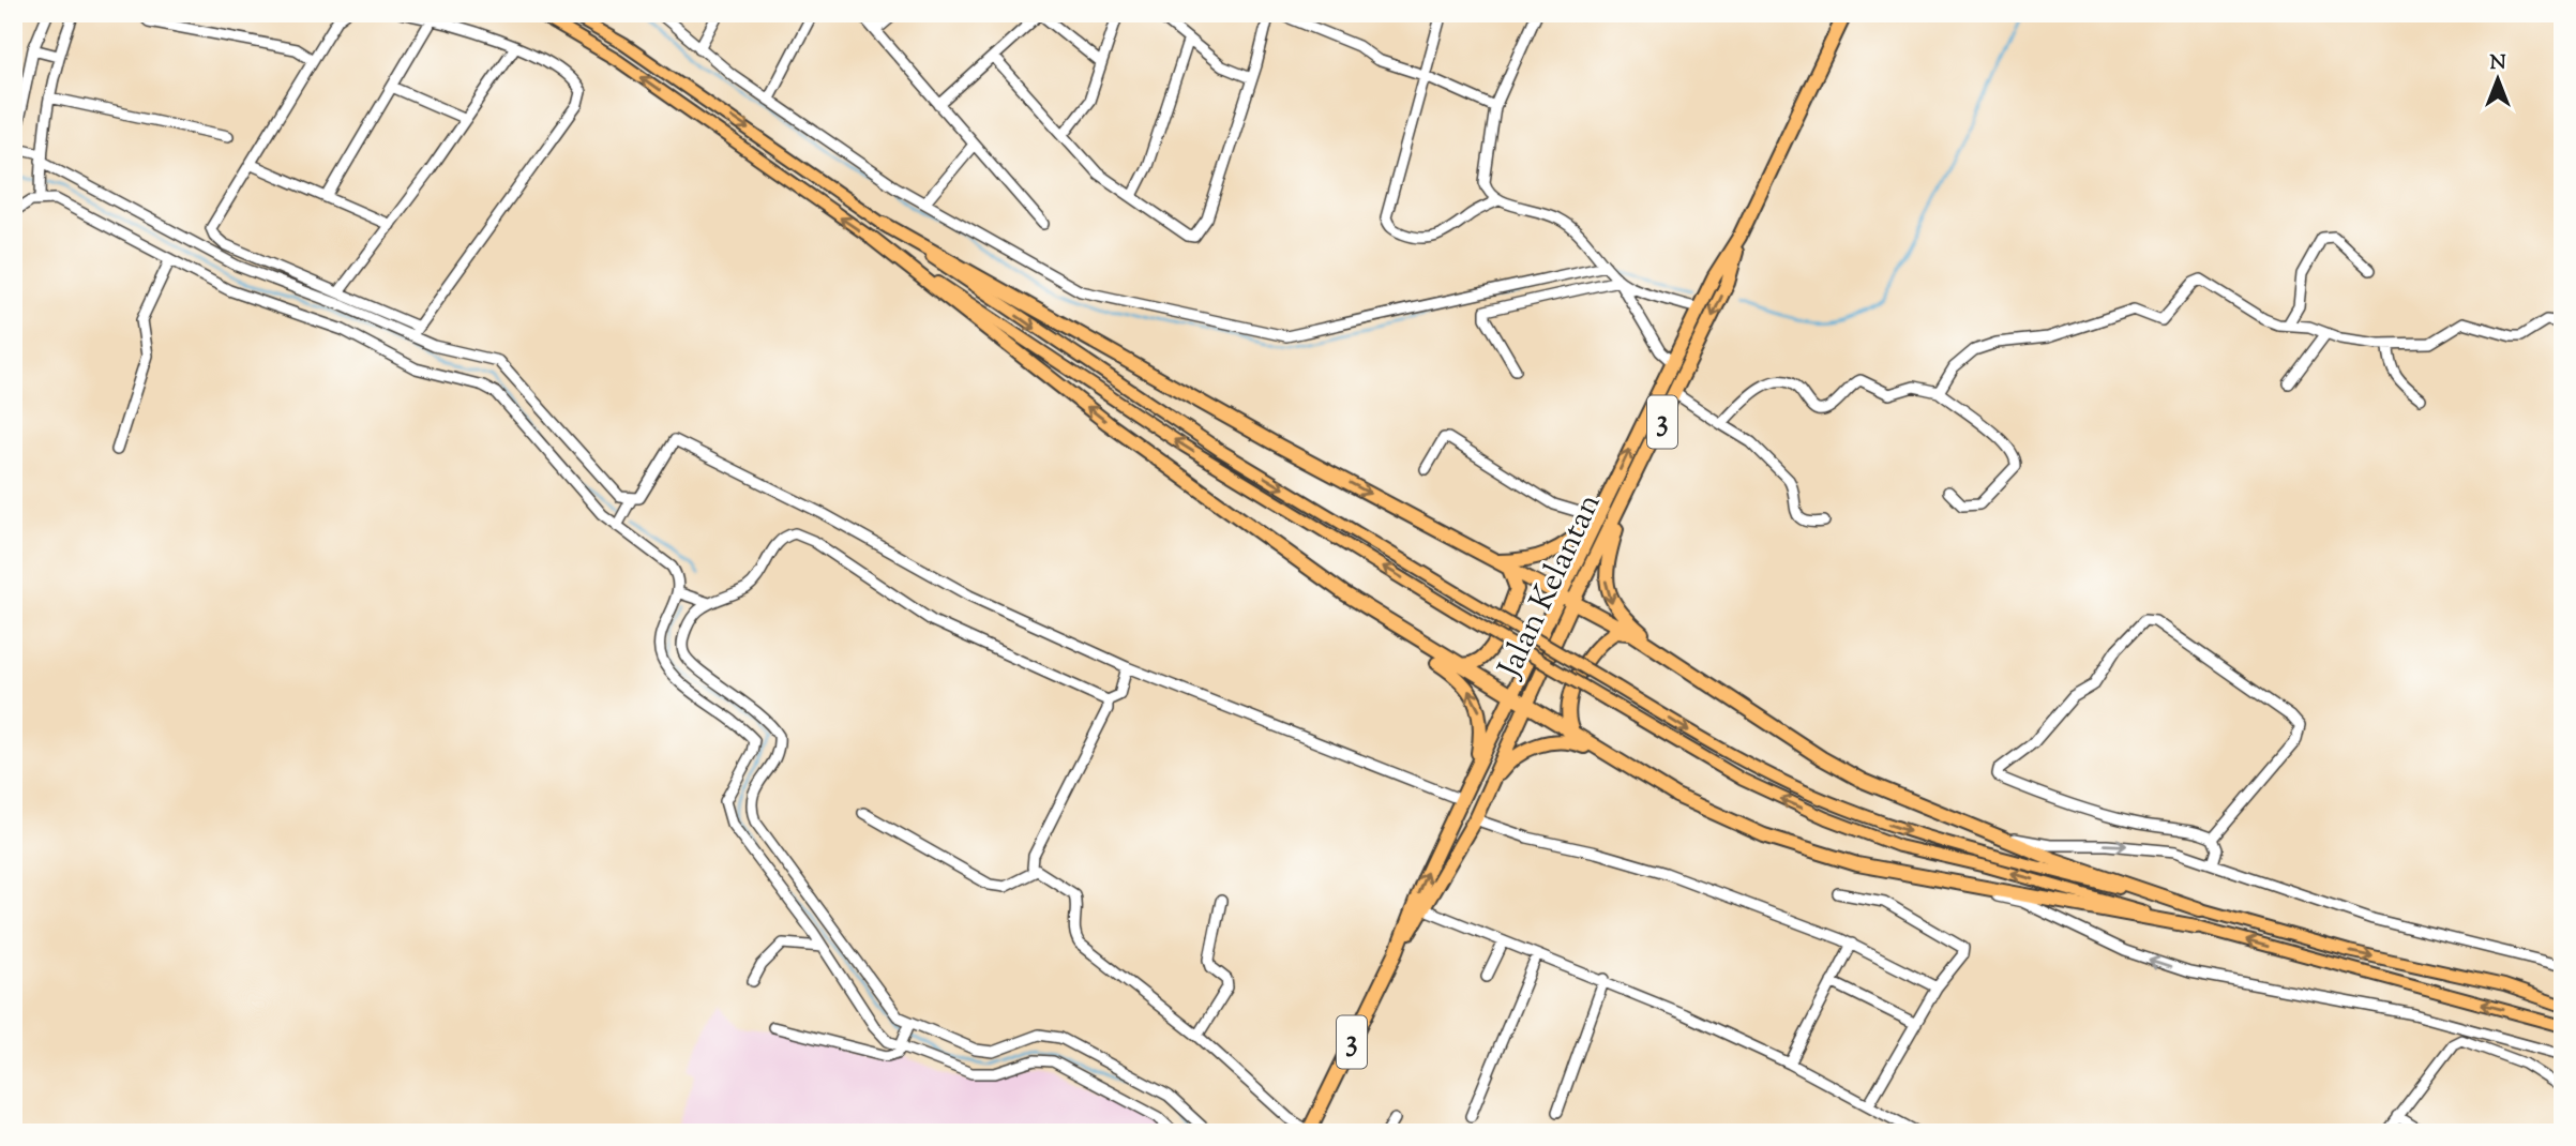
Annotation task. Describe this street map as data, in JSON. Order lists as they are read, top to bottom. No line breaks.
{"streets":{"highway":["3","Jalan Kelantan"]},"north":"top"}
